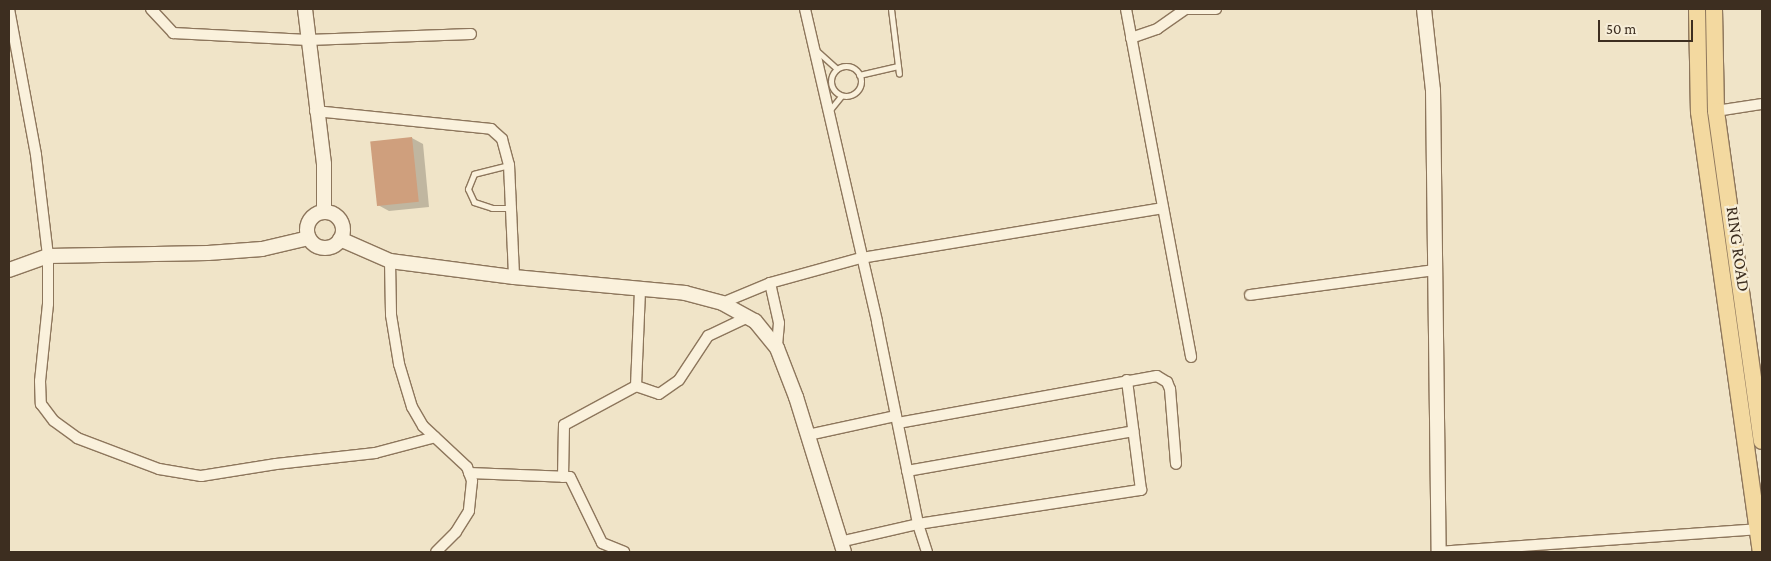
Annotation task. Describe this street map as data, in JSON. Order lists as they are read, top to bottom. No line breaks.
{"streets":{"main road":["RING ROAD"]},"scale_bar":"50 m"}
